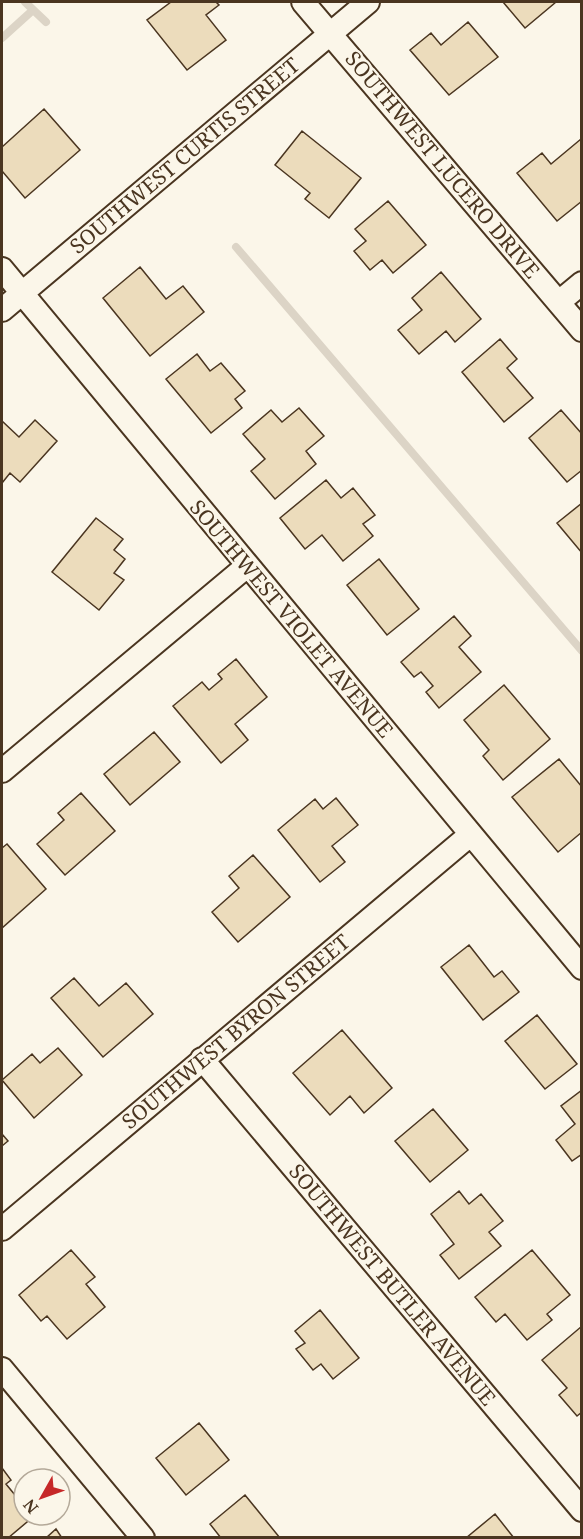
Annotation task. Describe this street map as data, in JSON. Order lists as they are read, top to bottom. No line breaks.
{"streets":{"street":["SOUTHWEST CURTIS STREET","SOUTHWEST LUCERO DRIVE","SOUTHWEST VIOLET AVENUE","SOUTHWEST BYRON STREET","SOUTHWEST BUTLER AVENUE"]},"crossings":[["SOUTHWEST CURTIS STREET","SOUTHWEST LUCERO DRIVE"],["SOUTHWEST CURTIS STREET","SOUTHWEST VIOLET AVENUE"],["SOUTHWEST VIOLET AVENUE","SOUTHWEST BYRON STREET"],["SOUTHWEST BYRON STREET","SOUTHWEST BUTLER AVENUE"]],"north":"bottom left"}
